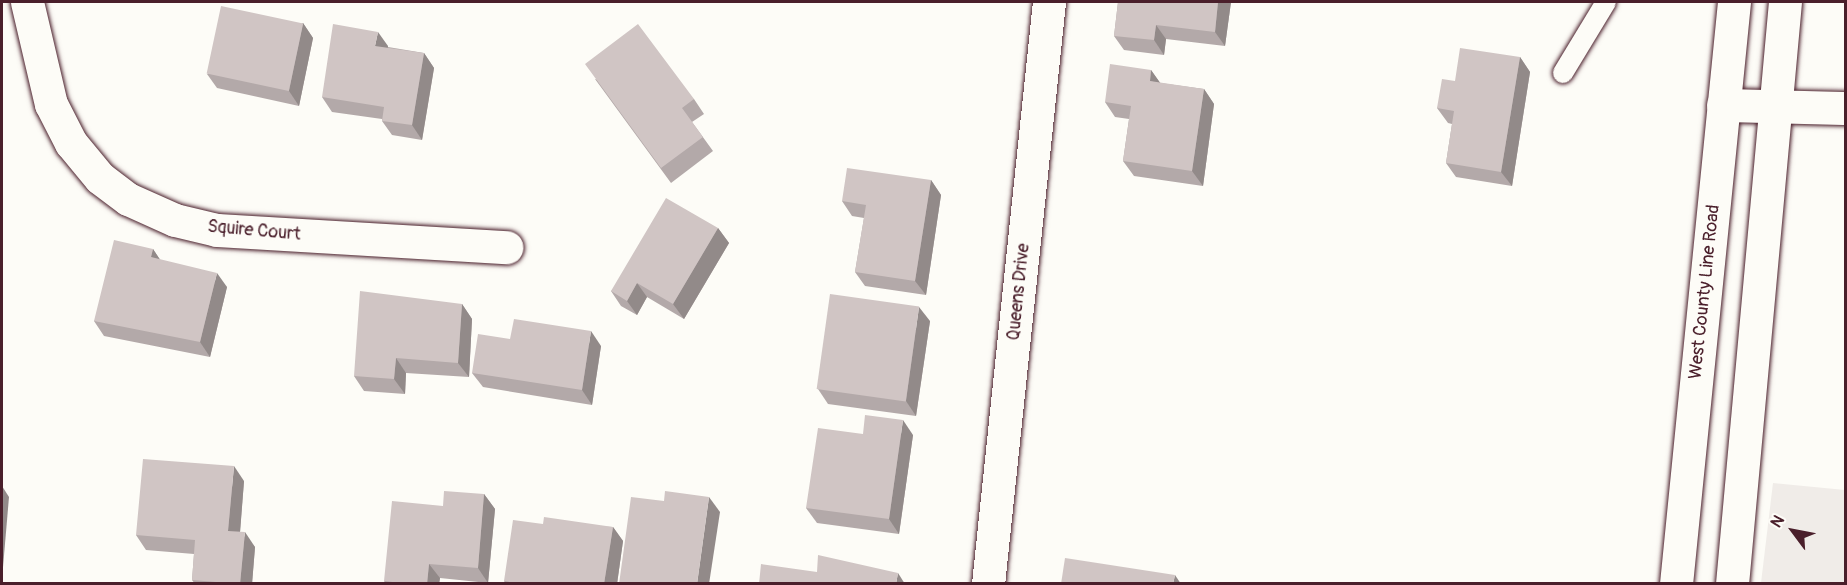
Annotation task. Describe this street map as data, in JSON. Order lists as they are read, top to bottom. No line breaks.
{"streets":{"street":["Squire Court","Queens Drive","West County Line Road"]},"north":"top left"}
